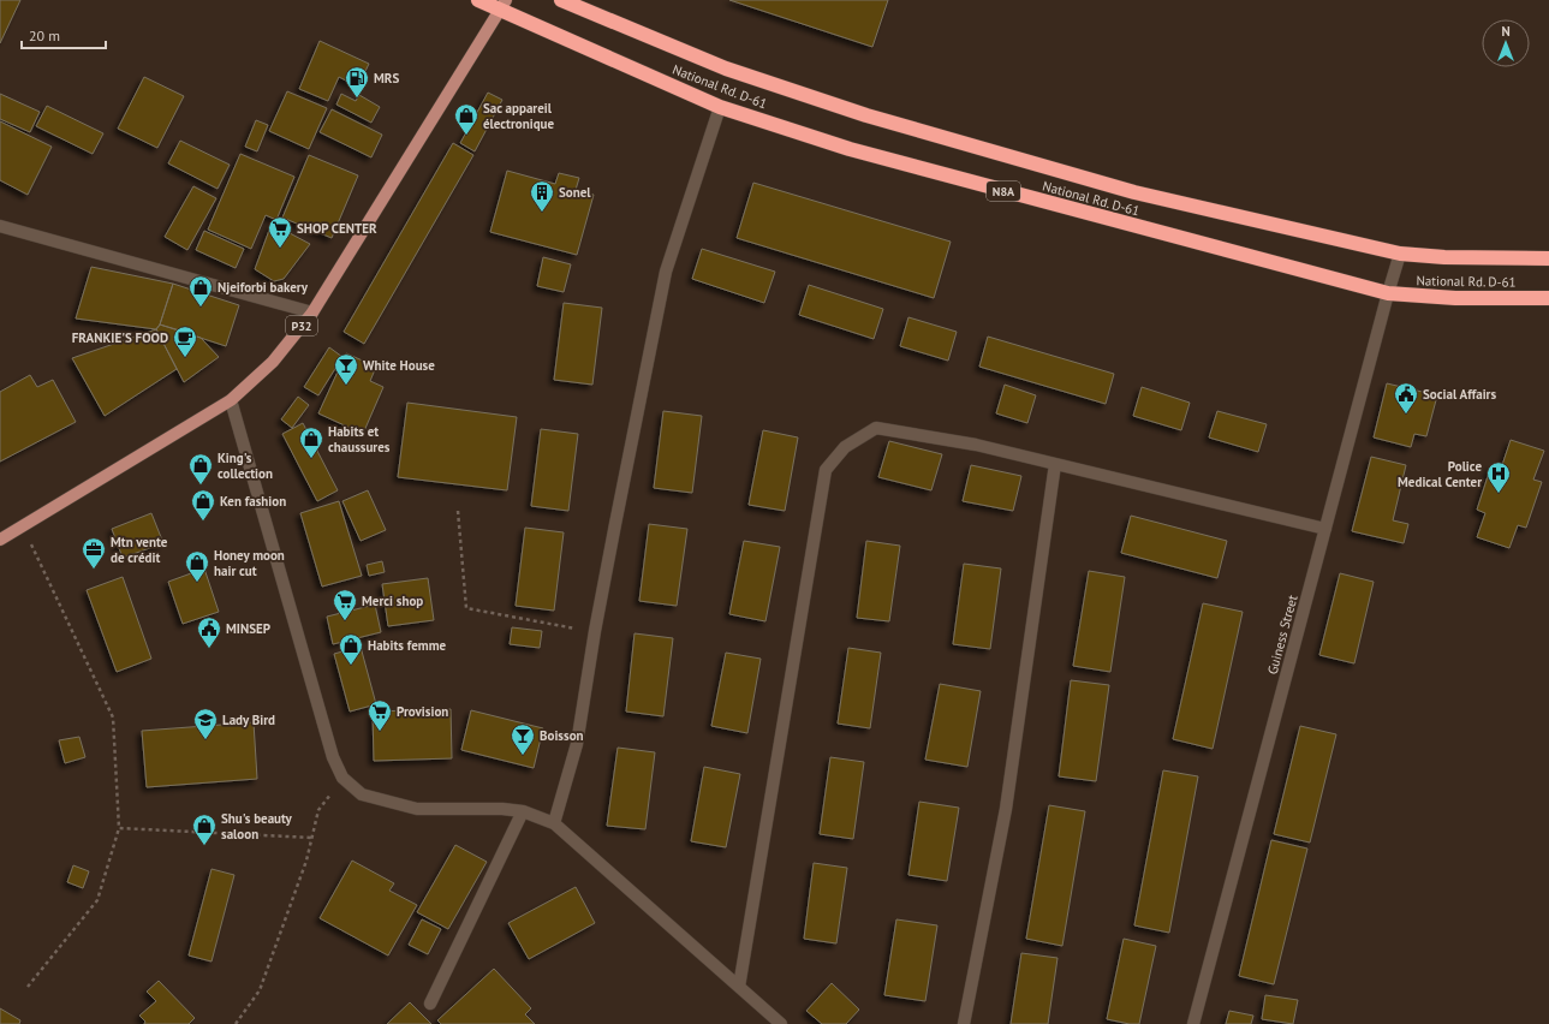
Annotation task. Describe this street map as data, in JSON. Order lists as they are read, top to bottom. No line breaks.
{"streets":{"highway":["National Rd. D-61","N8A"],"main road":["P32"],"street":["Guiness Street"]},"crossings":[["National Rd. D-61","P32"],["National Rd. D-61","Guiness Street"]],"places":{"fuel station":["MRS"],"shop":["Sac appareil électronique","Njeiforbi bakery","Habits et chaussures","King's collection","Ken fashion","Honey moon hair cut","Habits femme","Shu's beauty saloon"],"building":["Sonel"],"supermarket":["SHOP CENTER","Merci shop","Provision"],"cafe":["FRANKIE'S FOOD"],"bar":["White House","Boisson"],"public building":["Social Affairs","MINSEP"],"hospital":["Police Medical Center"],"office":["Mtn vente de crédit"],"school or university":["Lady Bird"]},"scale_bar":"20 m","north":"top"}
